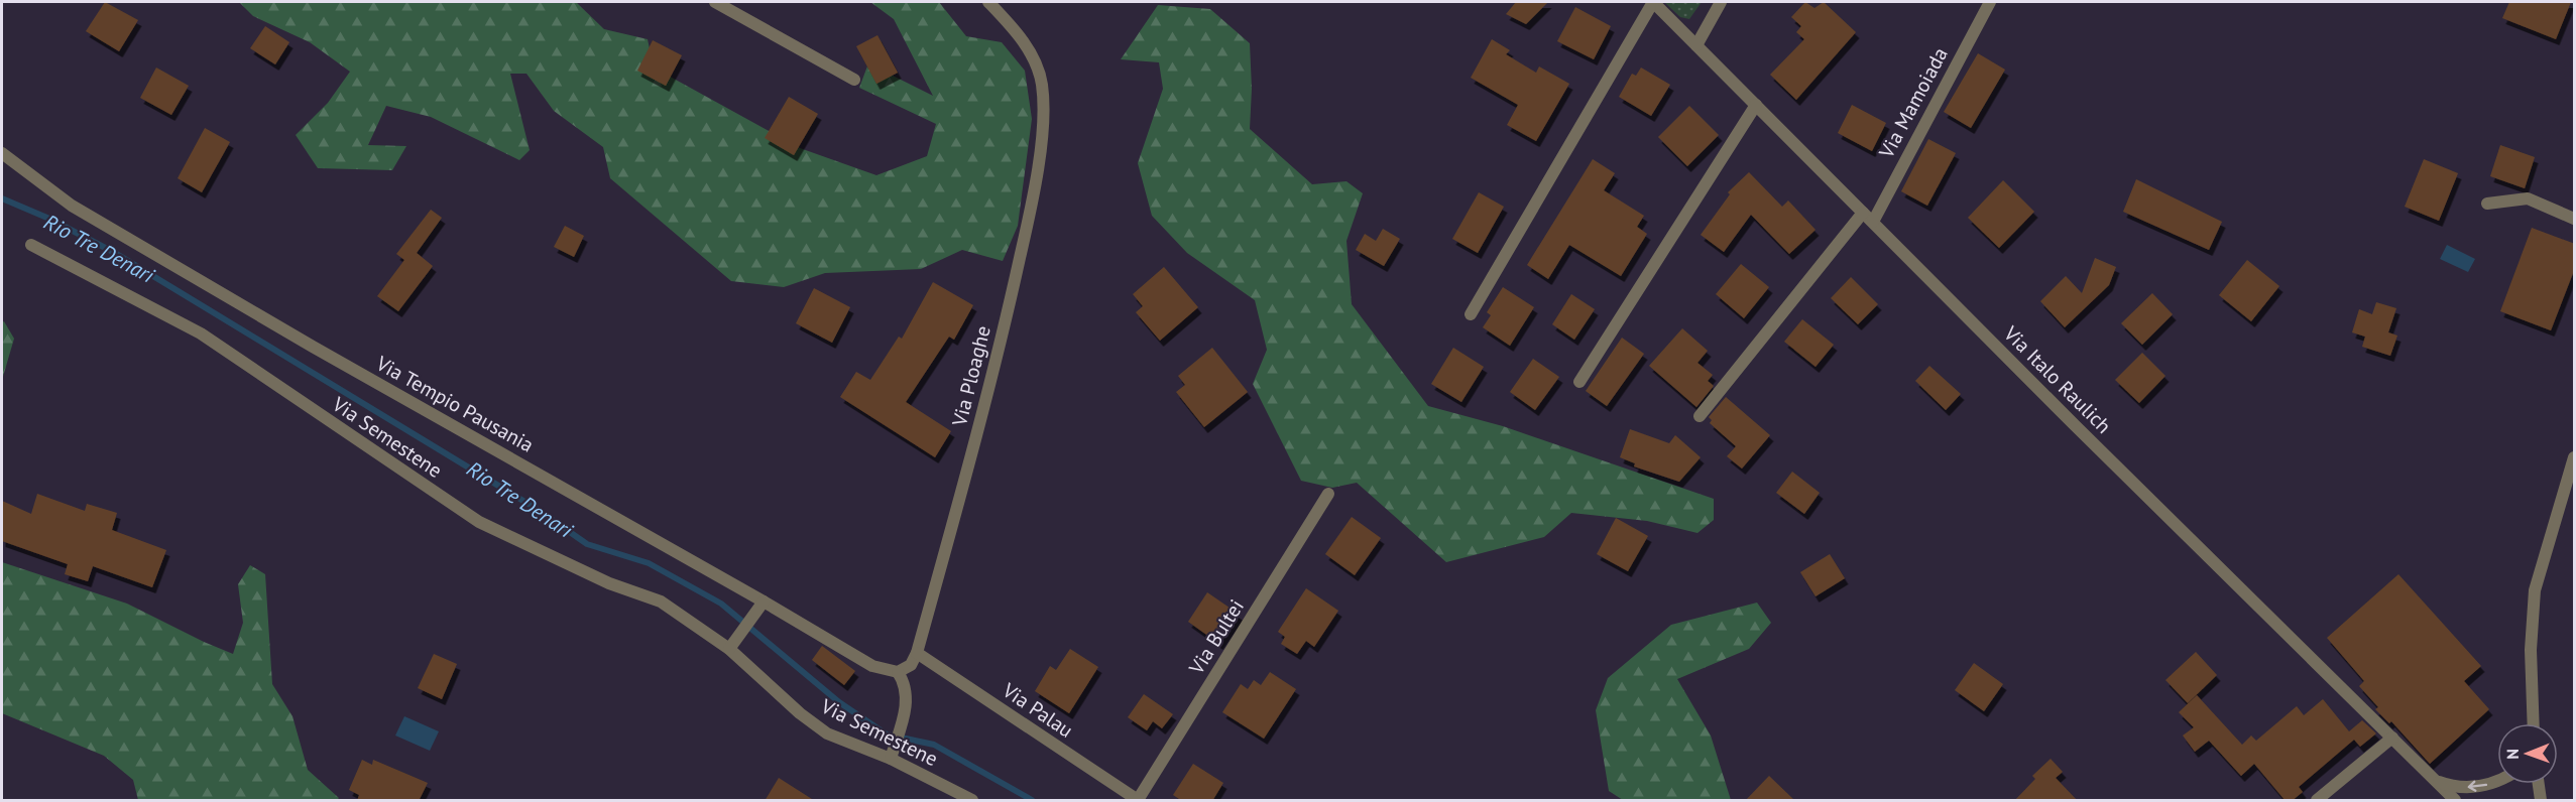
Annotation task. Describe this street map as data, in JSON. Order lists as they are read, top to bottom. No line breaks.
{"streets":{"street":["Via Mamoiada","Via Ploaghe","Via Italo Raulich","Via Tempio Pausania","Via Semestene","Via Bultei","Via Palau"]},"crossings":[["Via Mamoiada","Via Italo Raulich"],["Via Ploaghe","Via Tempio Pausania"],["Via Ploaghe","Via Palau"],["Via Bultei","Via Palau"]],"water":["Rio Tre Denari"],"north":"left"}
